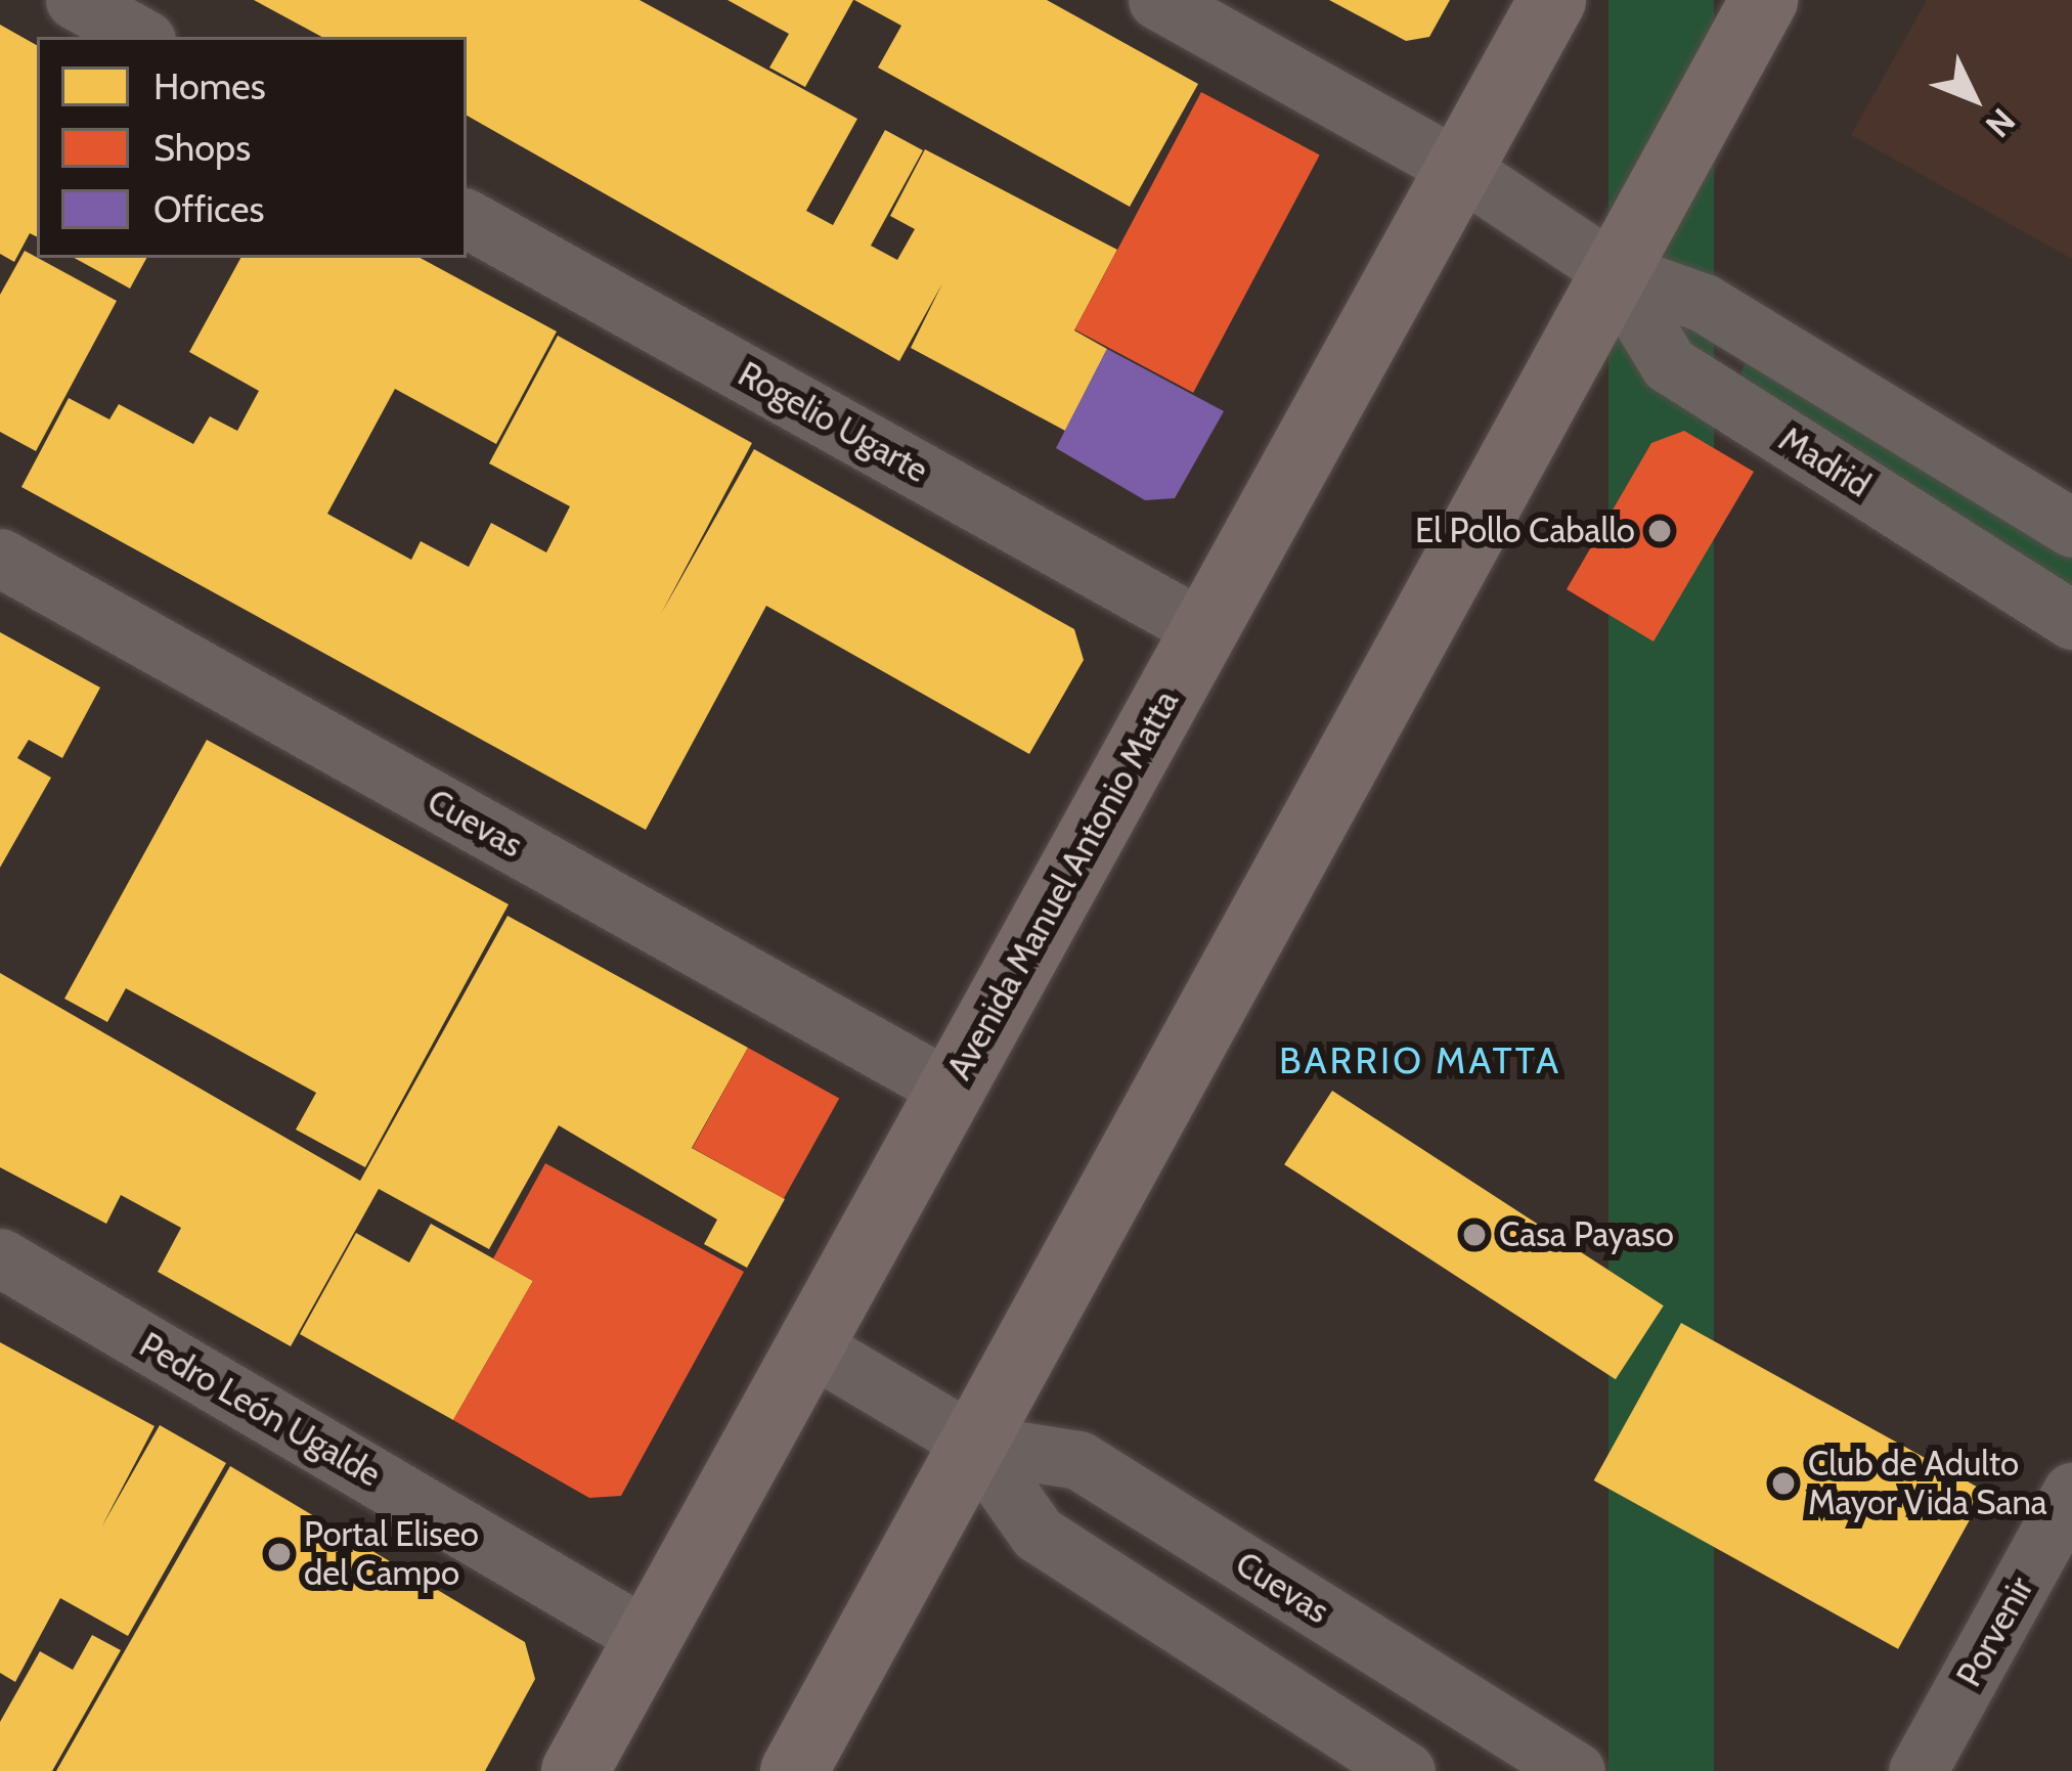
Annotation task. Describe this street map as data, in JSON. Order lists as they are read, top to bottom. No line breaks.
{"streets":{"main road":["Avenida Manuel Antonio Matta"],"street":["Rogelio Ugarte","Madrid","Cuevas","Pedro León Ugalde","Porvenir"]},"crossings":[["Rogelio Ugarte","Avenida Manuel Antonio Matta"],["Madrid","Avenida Manuel Antonio Matta"],["Cuevas","Avenida Manuel Antonio Matta"],["Avenida Manuel Antonio Matta","Pedro León Ugalde"]],"districts":["BARRIO MATTA"],"places":["El Pollo Caballo","Casa Payaso","Club de Adulto Mayor Vida Sana","Portal Eliseo del Campo"],"legend":["Homes","Shops","Offices"],"north":"bottom right"}
